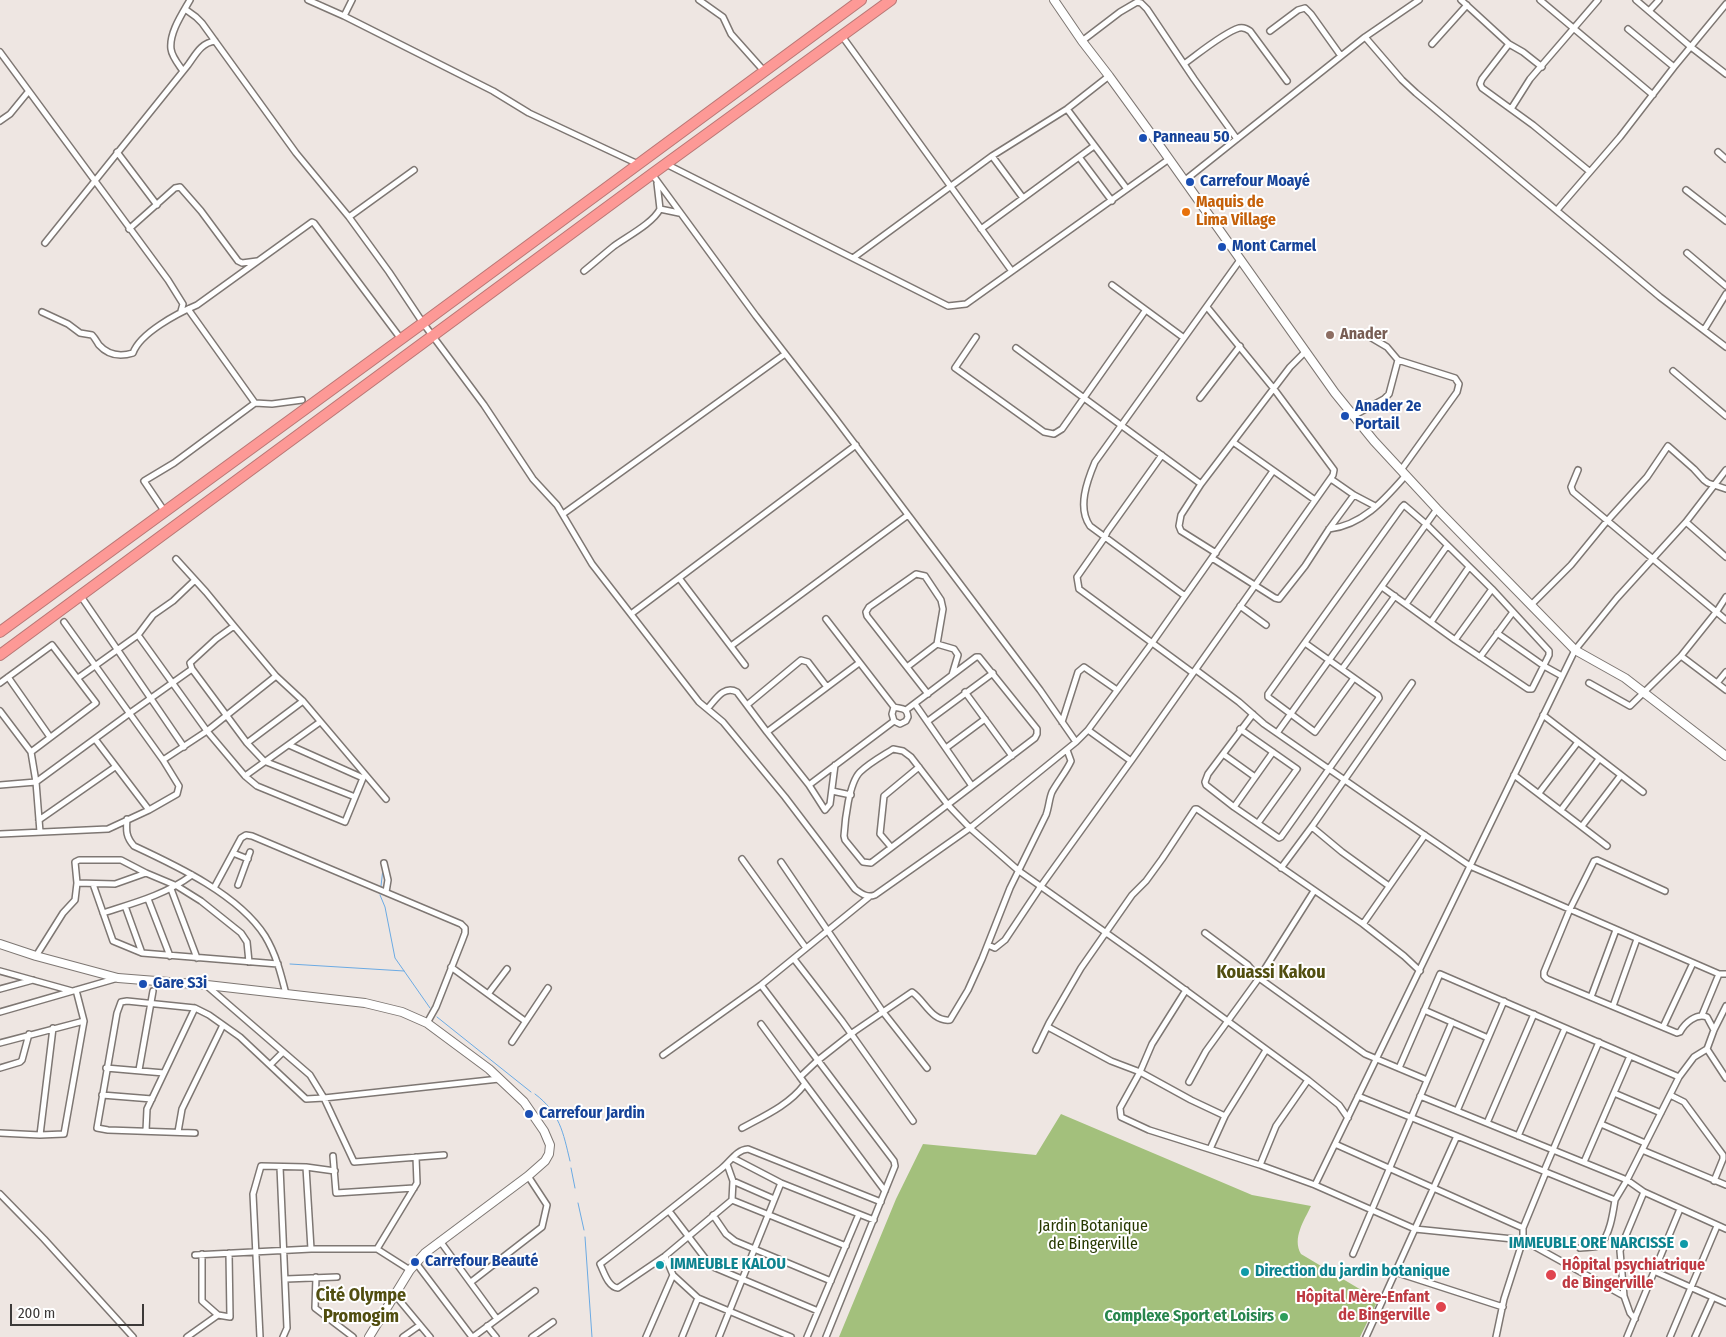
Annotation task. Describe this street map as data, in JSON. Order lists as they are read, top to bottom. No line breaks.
{"districts":["Kouassi Kakou","Cité Olympe Promogim"],"parks":["Jardin Botanique de Bingerville"],"places":["Panneau 50","Carrefour Moayé","Maquis de Lima Village","Mont Carmel","Anader","Anader 2e Portail","Gare S3i","Carrefour Jardin","IMMEUBLE ORE NARCISSE","Carrefour Beauté","IMMEUBLE KALOU","Direction du jardin botanique","Hôpital psychiatrique de Bingerville","Hôpital Mère-Enfant de Bingerville","Complexe Sport et Loisirs"],"scale_bar":"200 m"}
